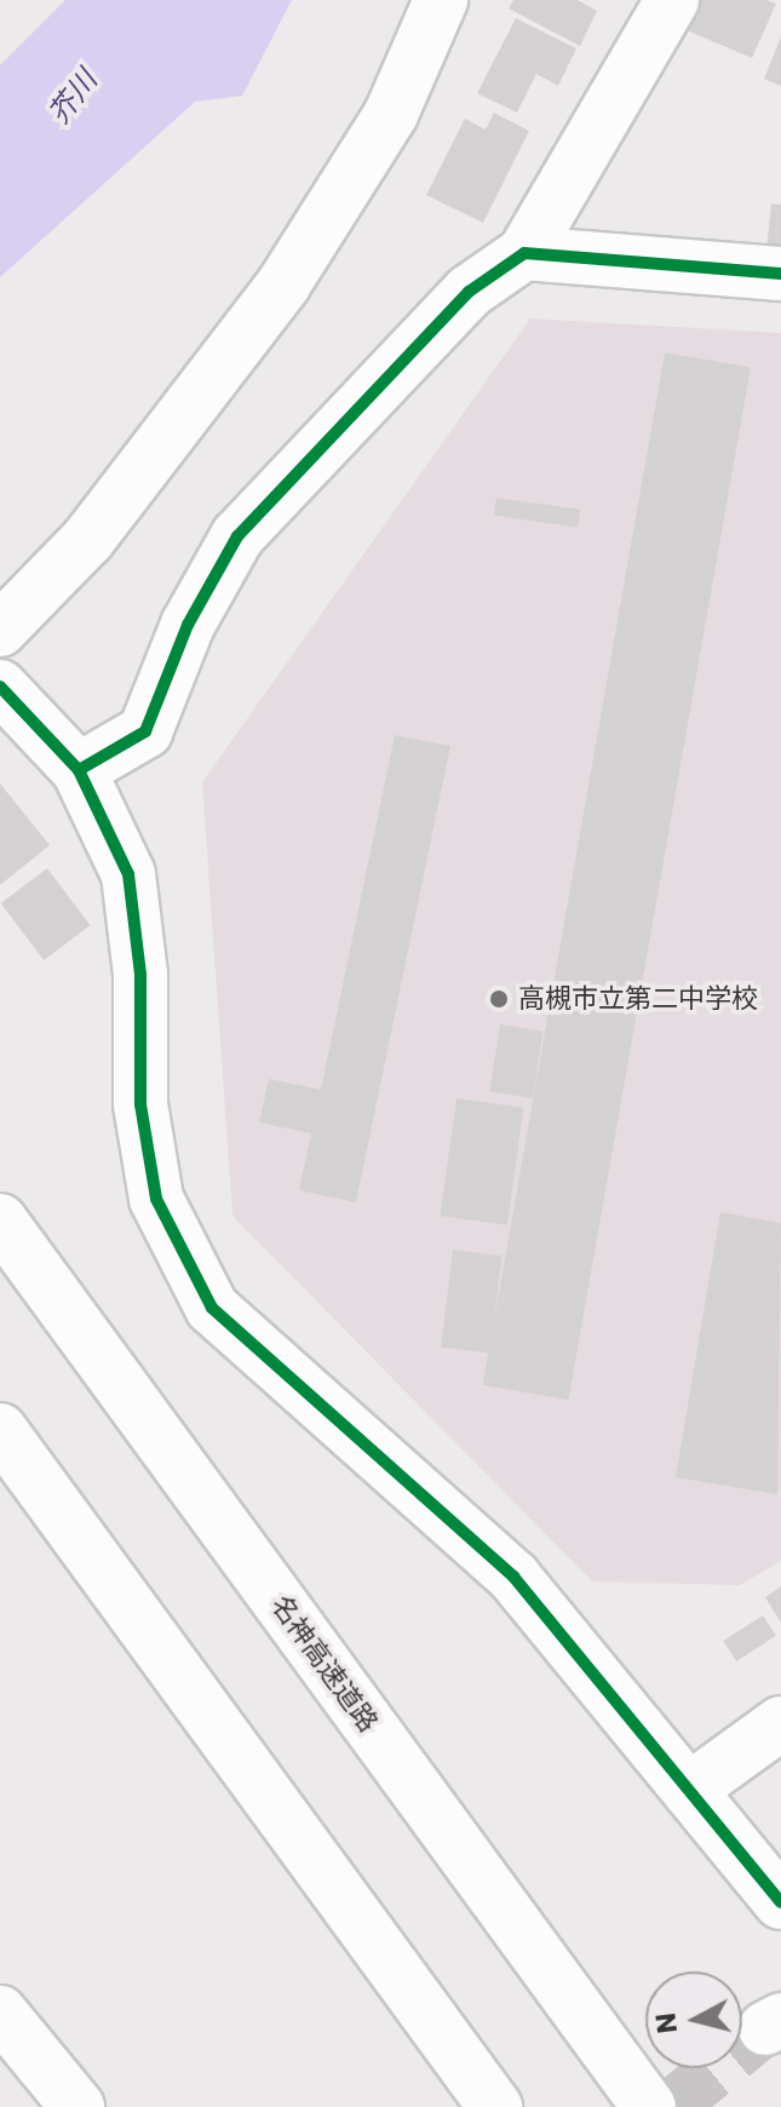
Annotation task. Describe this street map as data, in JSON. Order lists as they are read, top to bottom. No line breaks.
{"streets":{"main road":["名神高速道路"]},"water":["芥川"],"places":["高槻市立第二中学校"],"north":"left"}
